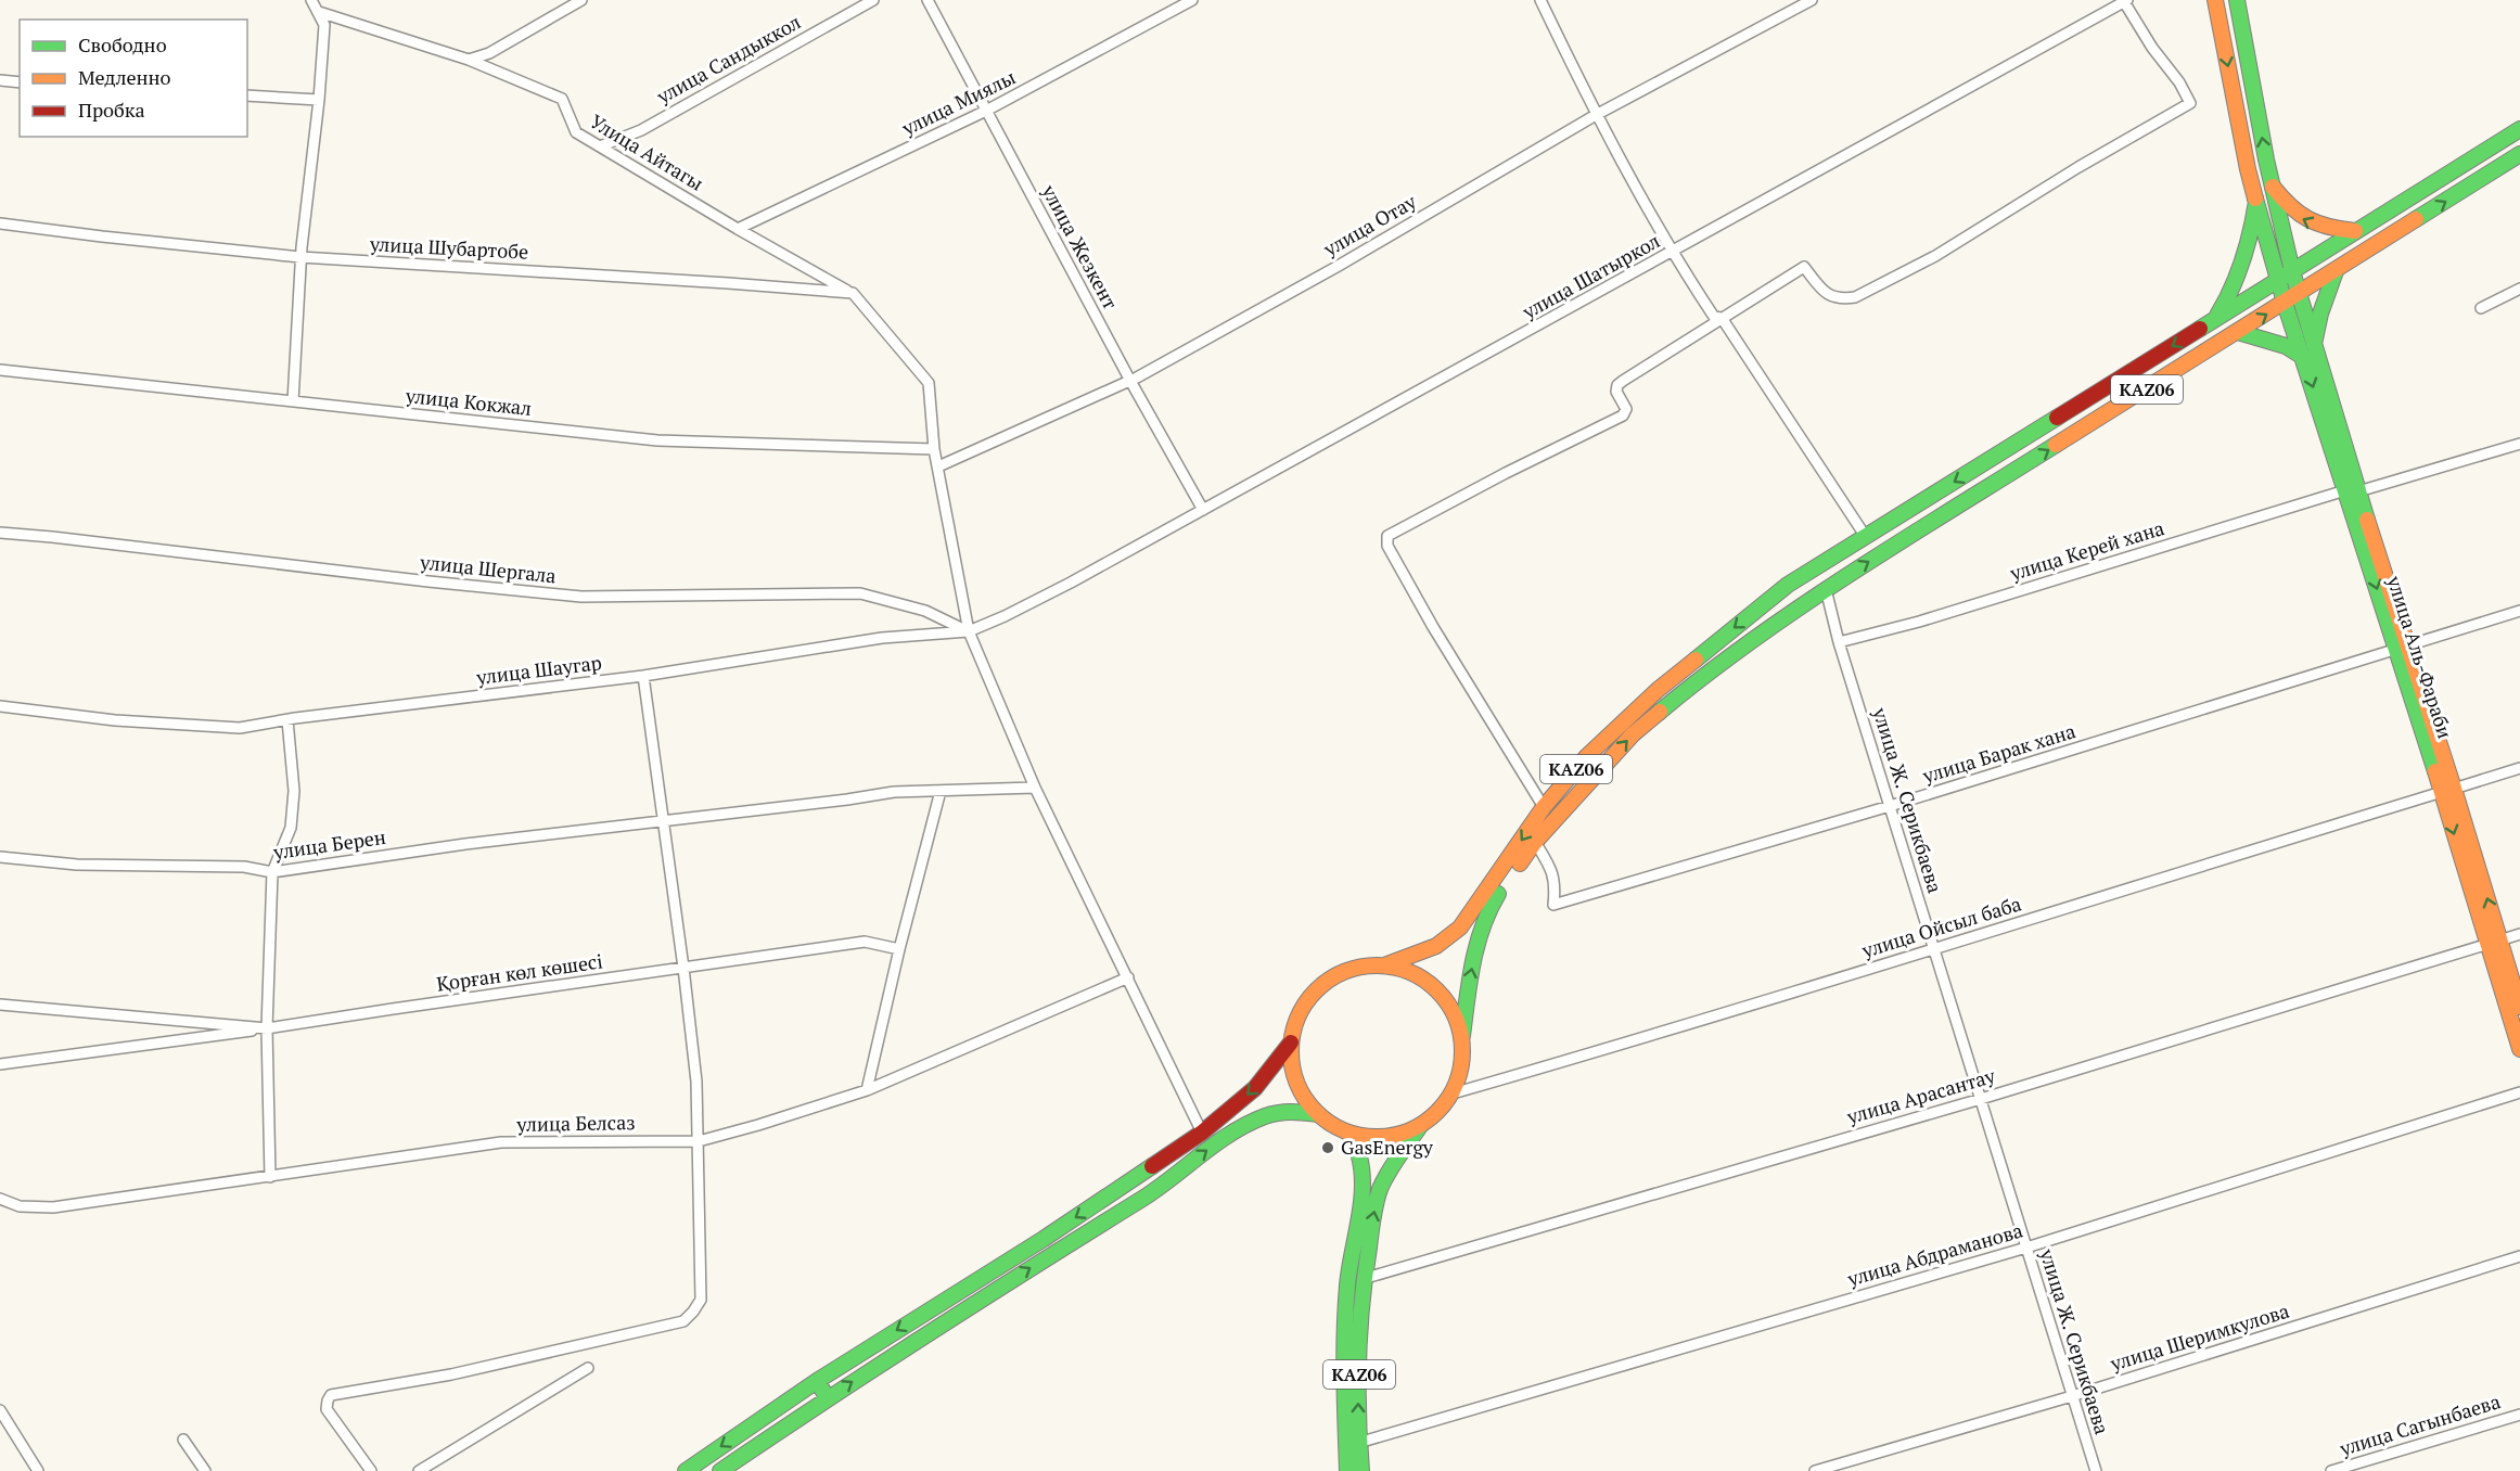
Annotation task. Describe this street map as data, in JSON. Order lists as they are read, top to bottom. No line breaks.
{"streets":{"main road":["KАZ06","улица Аль-Фараби"],"street":["улица Сандыккол","улица Миялы","Улица Айтагы","улица Отау","улица Жезкент","улица Шубартобе","улица Шатыркол","улица Кокжал","улица Керей хана","улица Шергала","улица Шаугар","улица Барак хана","улица Ж. Серикбаева","улица Берен","улица Ойсыл баба","Қорған көл көшесі","улица Арасантау","улица Белсаз","улица Абдраманова","улица Шеримкулова","улица Сагынбаева"]},"crossings":[["улица Сандыккол","Улица Айтагы"],["улица Миялы","Улица Айтагы"],["улица Миялы","улица Жезкент"],["Улица Айтагы","улица Шубартобе"],["улица Отау","улица Жезкент"],["улица Жезкент","улица Шатыркол"],["улица Шатыркол","улица Шаугар"],["KАZ06","улица Аль-Фараби"],["KАZ06","улица Барак хана"],["KАZ06","улица Ж. Серикбаева"],["KАZ06","улица Ойсыл баба"],["KАZ06","улица Арасантау"],["KАZ06","улица Абдраманова"],["улица Керей хана","улица Аль-Фараби"],["улица Керей хана","улица Ж. Серикбаева"],["улица Шергала","улица Шаугар"],["улица Аль-Фараби","улица Барак хана"],["улица Аль-Фараби","улица Ойсыл баба"],["улица Аль-Фараби","улица Арасантау"],["улица Барак хана","улица Ж. Серикбаева"],["улица Ж. Серикбаева","улица Ойсыл баба"],["улица Ж. Серикбаева","улица Арасантау"],["улица Ж. Серикбаева","улица Абдраманова"],["улица Ж. Серикбаева","улица Шеримкулова"]],"places":["GasEnergy"],"legend":["Свободно","Медленно","Пробка"]}
